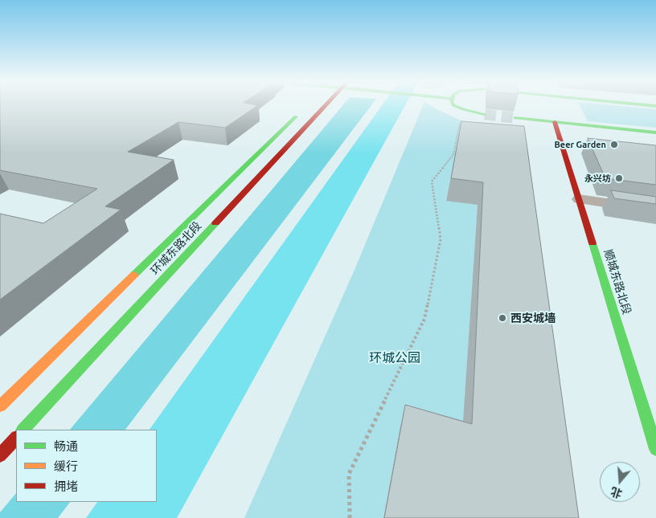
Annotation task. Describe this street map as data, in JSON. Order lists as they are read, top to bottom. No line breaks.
{"streets":{"main road":["环城东路北段","顺城东路北段"]},"parks":["环城公园"],"places":["Beer Garden","永兴坊","西安城墙"],"legend":["畅通","缓行","拥堵"],"north":"bottom"}
